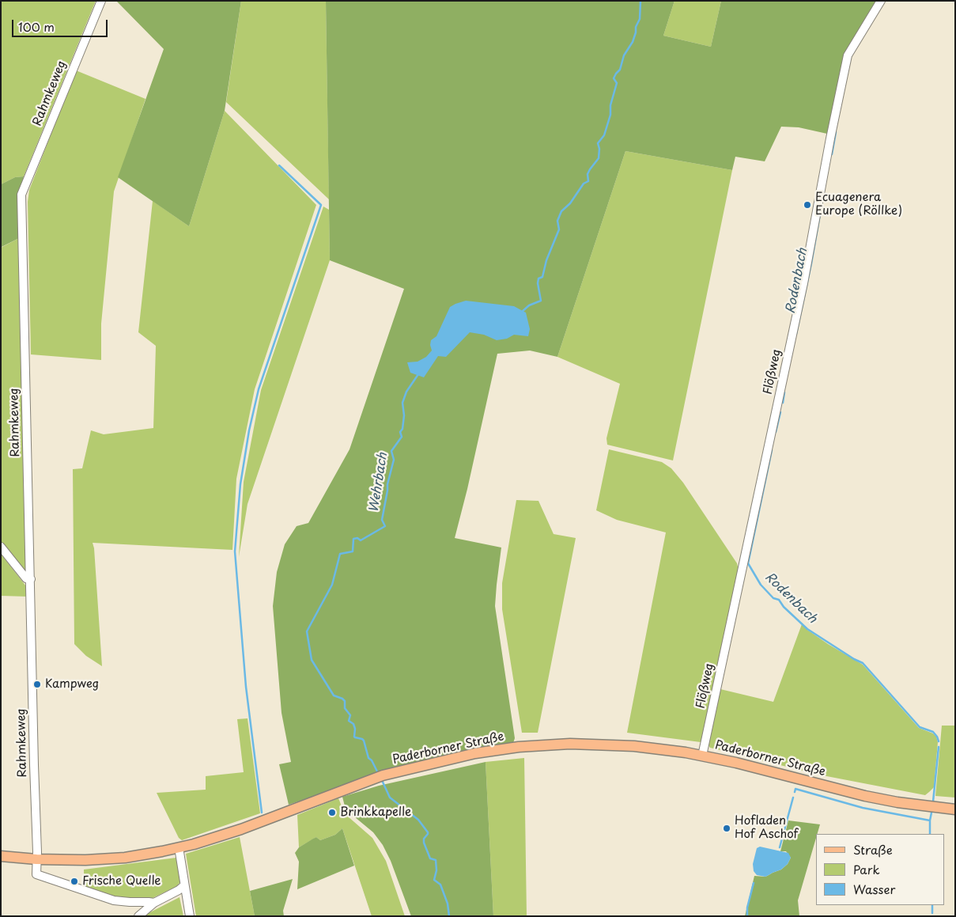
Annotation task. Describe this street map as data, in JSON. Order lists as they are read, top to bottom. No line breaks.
{"streets":{"main road":["Paderborner Straße"],"street":["Rahmkeweg","Flößweg"]},"crossings":[["Rahmkeweg","Paderborner Straße"],["Flößweg","Paderborner Straße"]],"water":["Rodenbach","Wehrbach"],"places":["Ecuagenera Europe (Röllke)","Kampweg","Brinkkapelle","Hofladen Hof Aschof","Frische Quelle"],"legend":["Straße","Park","Wasser"],"scale_bar":"100 m"}
